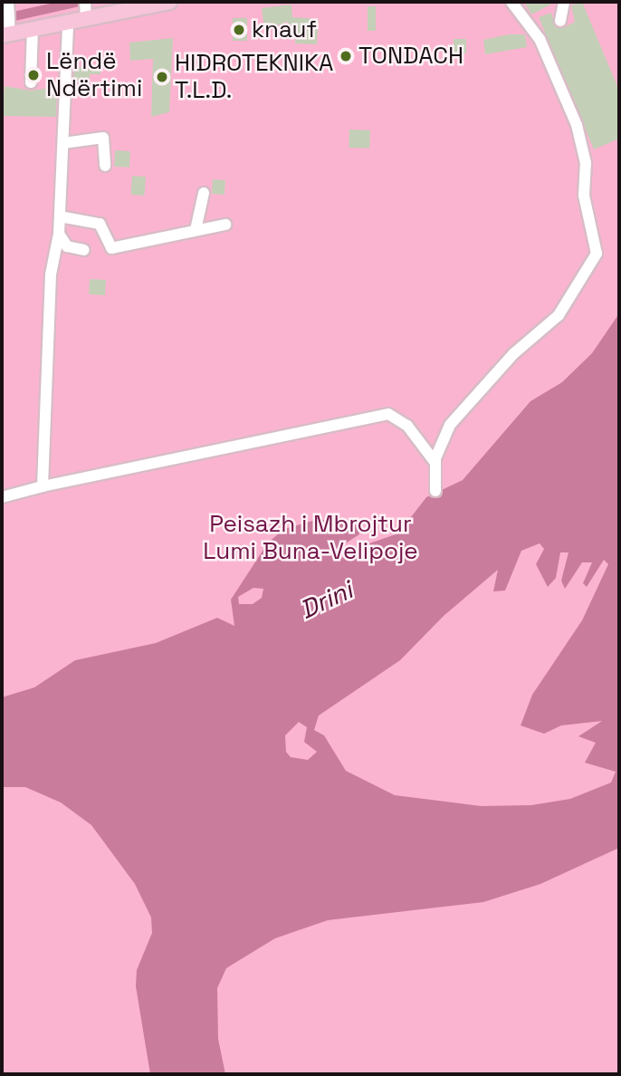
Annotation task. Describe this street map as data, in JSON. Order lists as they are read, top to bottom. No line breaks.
{"water":["Drini"],"parks":["Peisazh i Mbrojtur Lumi Buna-Velipoje"],"places":["knauf","TONDACH","Lëndë Ndërtimi","HIDROTEKNIKA T.L.D."]}
